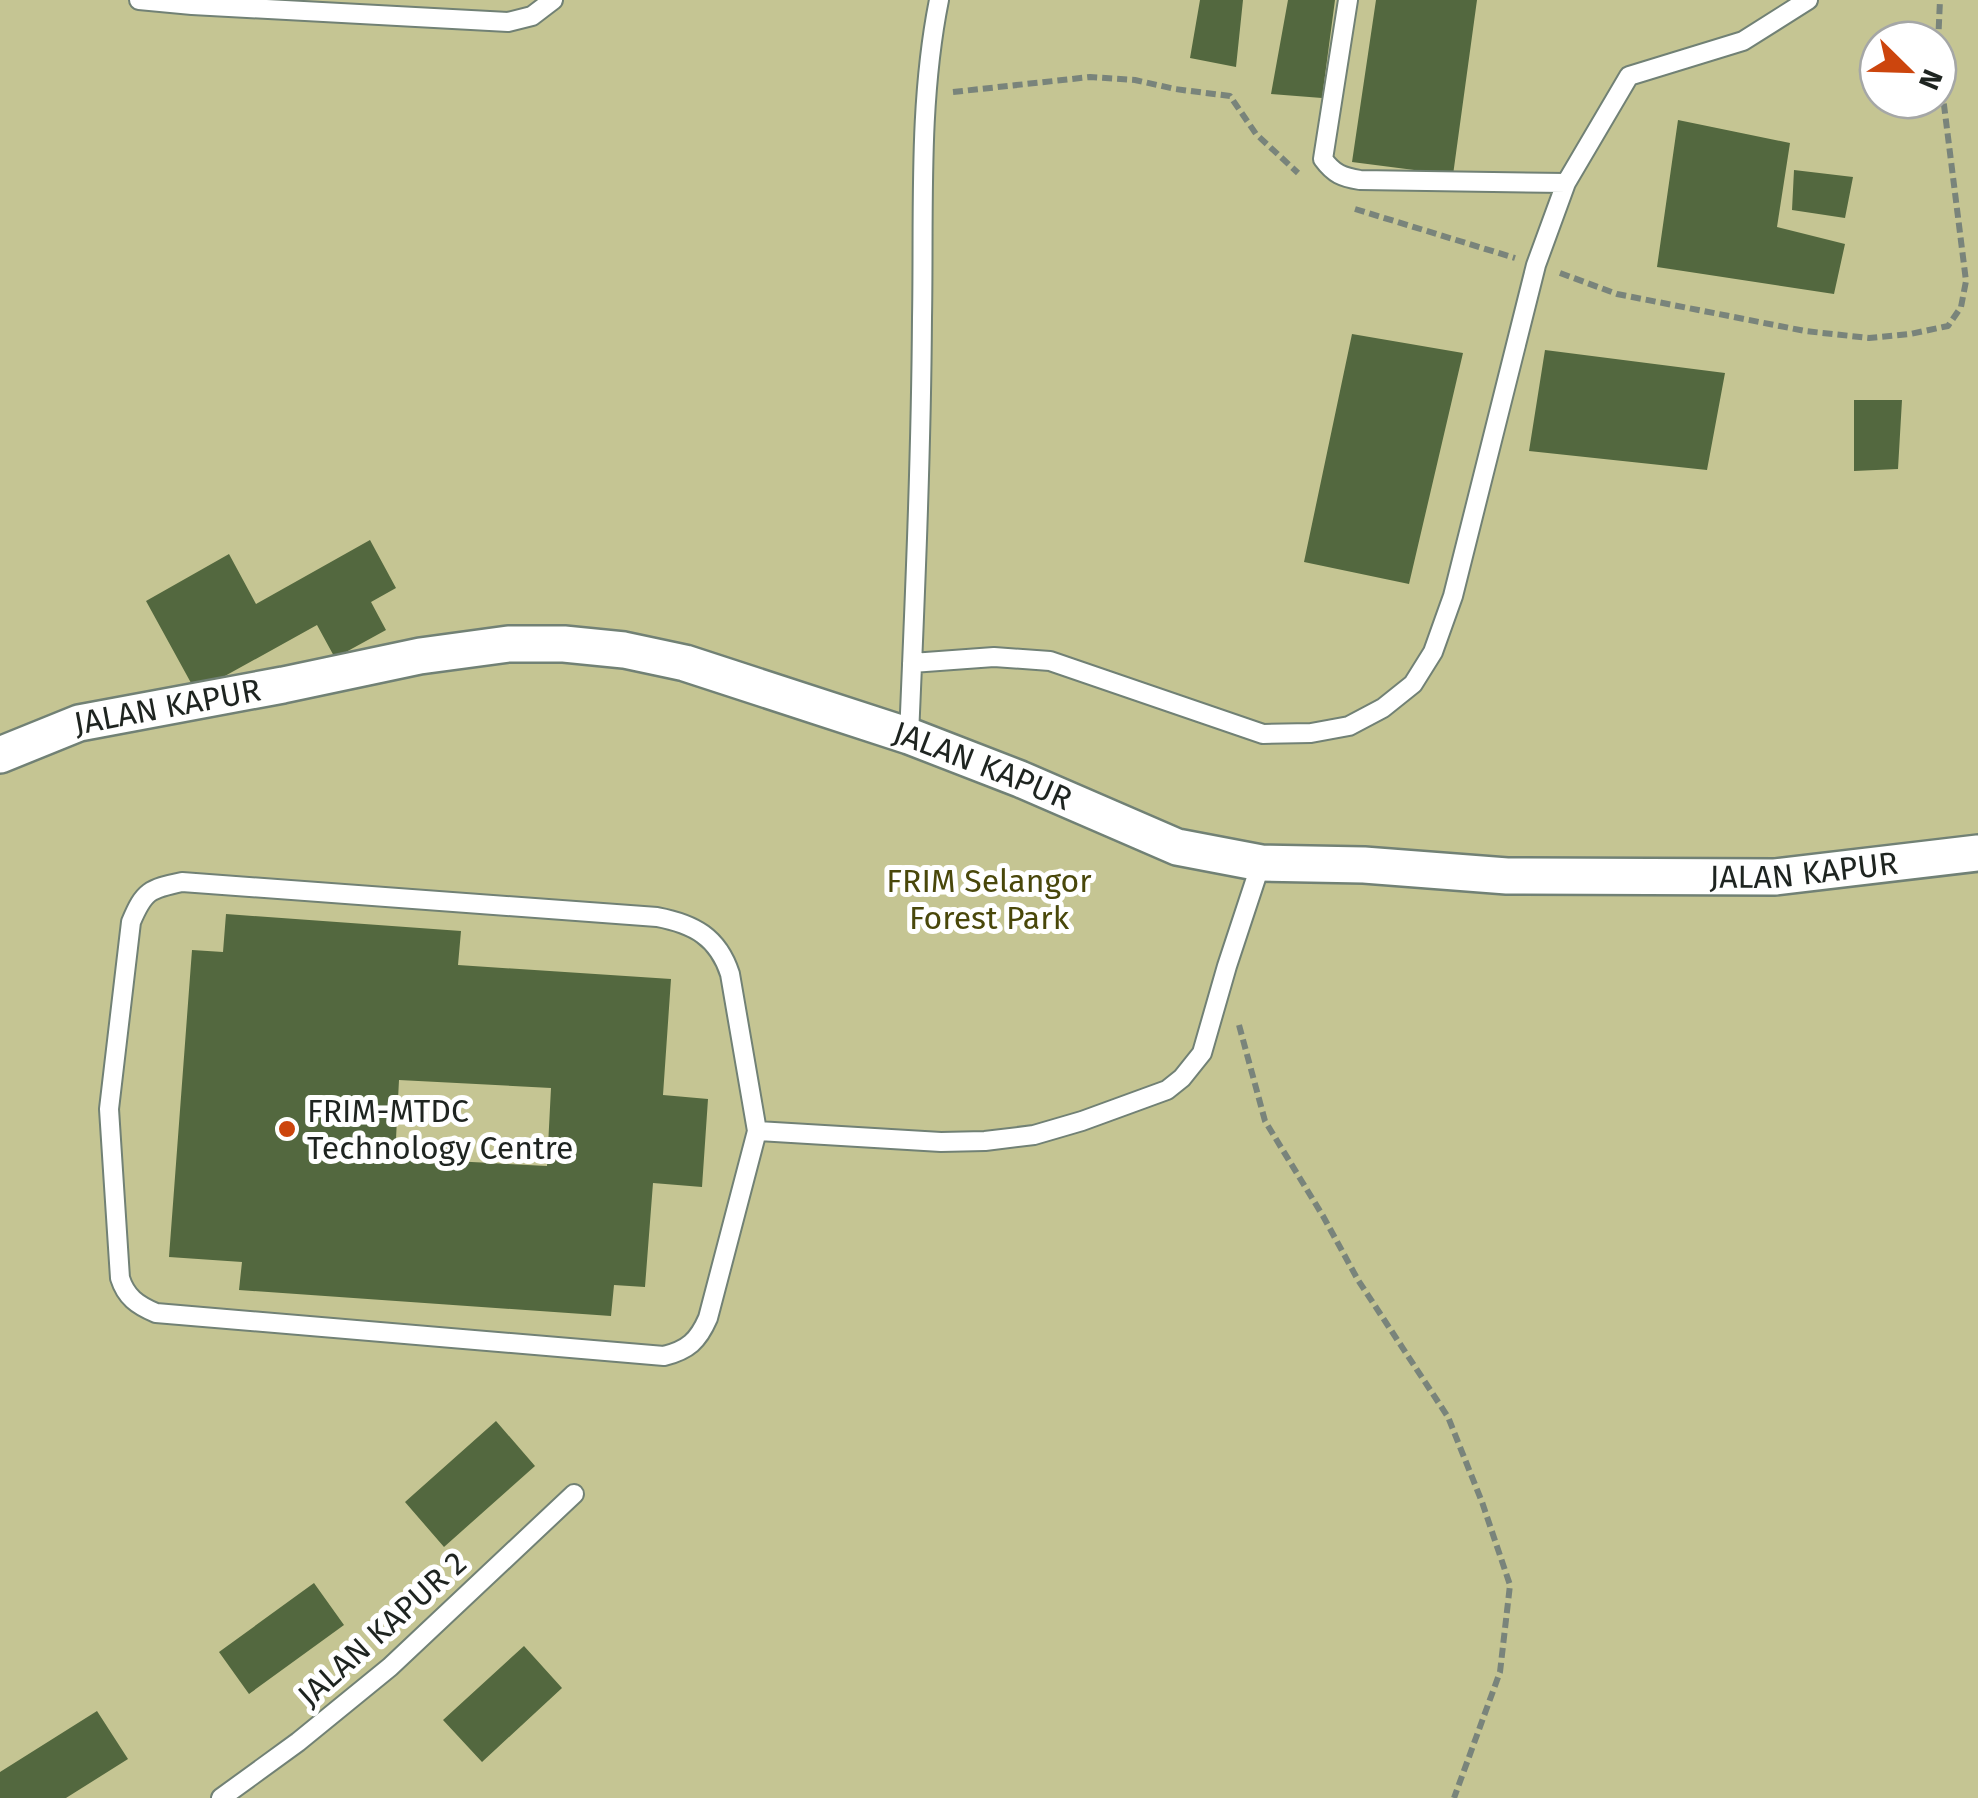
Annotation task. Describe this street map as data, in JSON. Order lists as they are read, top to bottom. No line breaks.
{"streets":{"street":["JALAN KAPUR"],"lane":["JALAN KAPUR 2"]},"parks":["FRIM Selangor Forest Park"],"places":["FRIM-MTDC Technology Centre"],"north":"bottom right"}
